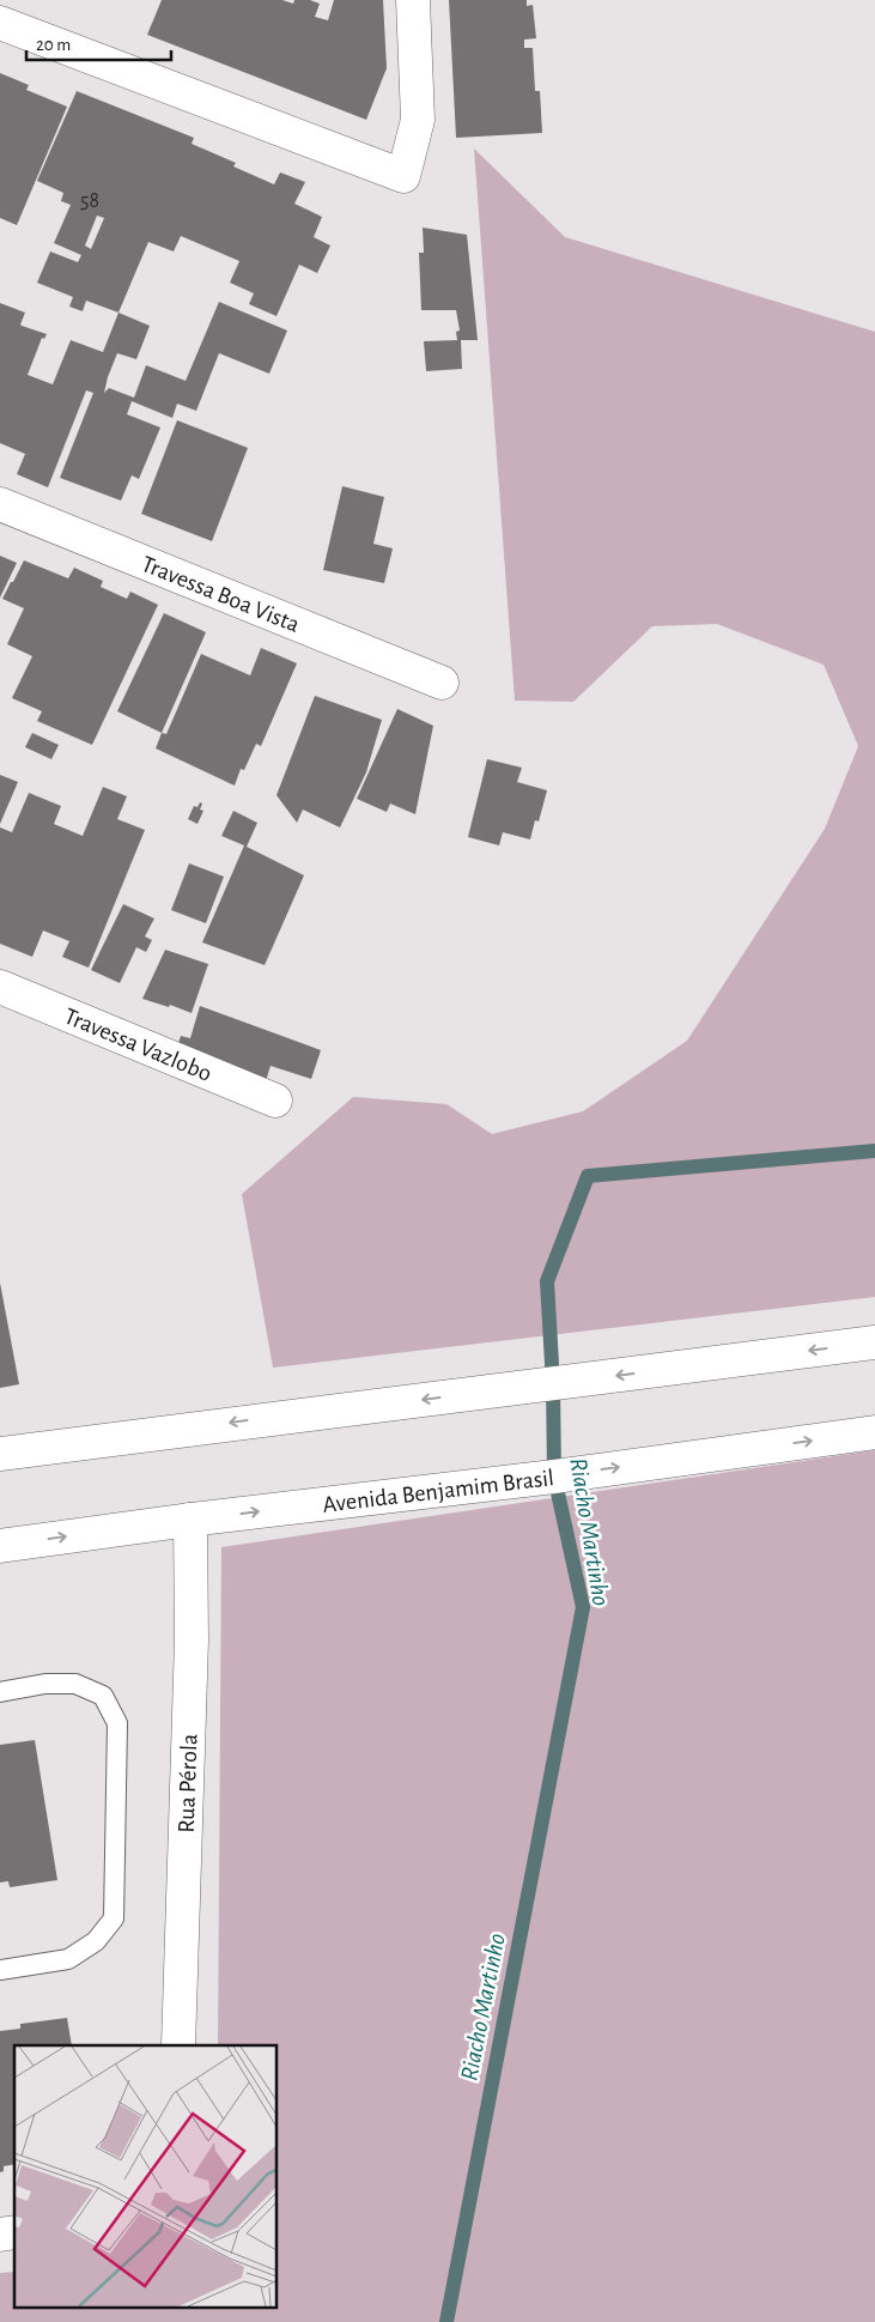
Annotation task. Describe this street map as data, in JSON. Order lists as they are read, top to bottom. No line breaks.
{"streets":{"street":["Travessa Boa Vista","Travessa Vazlobo","Avenida Benjamim Brasil","Rua Pérola"]},"crossings":[["Avenida Benjamim Brasil","Rua Pérola"]],"water":["Riacho Martinho"],"house_numbers":["58"],"scale_bar":"20 m"}
